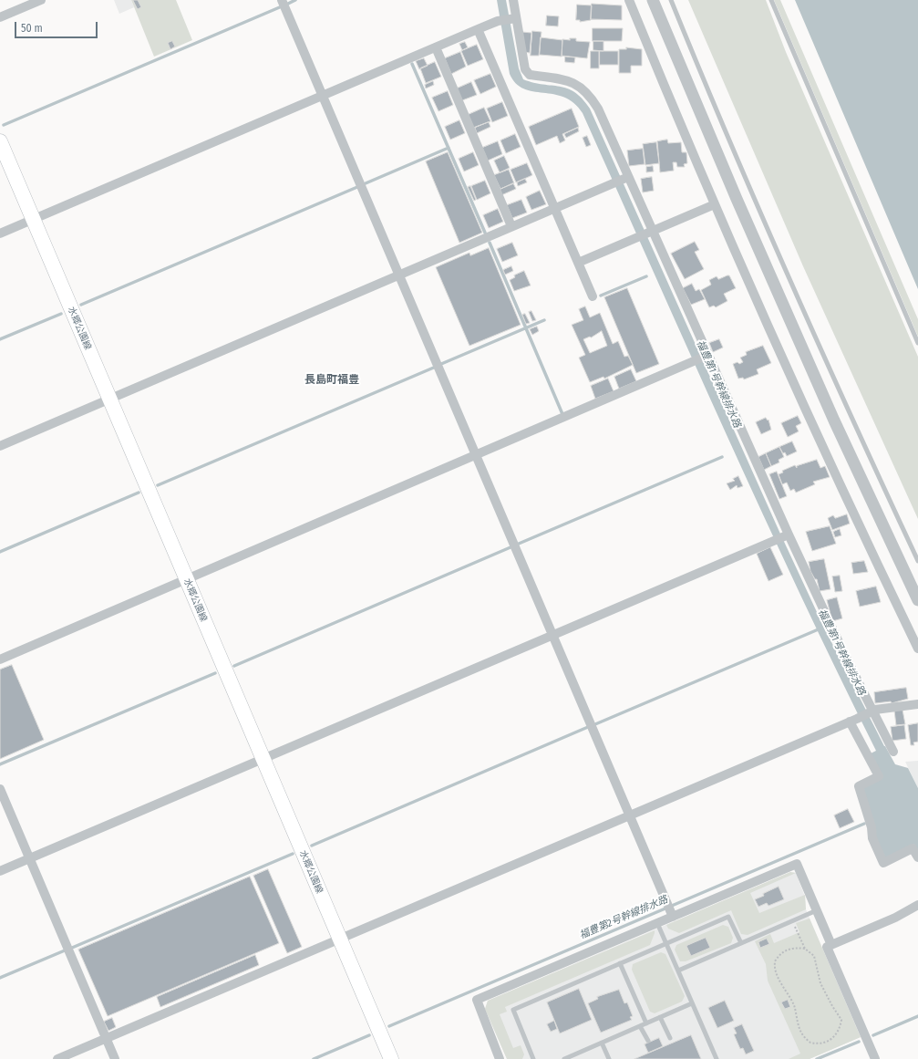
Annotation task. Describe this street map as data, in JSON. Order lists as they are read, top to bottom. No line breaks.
{"streets":{"main road":["水郷公園線"]},"districts":["長島町福豊"],"water":["福豊第1号幹線排水路","福豊第2号幹線排水路"],"scale_bar":"50 m"}
